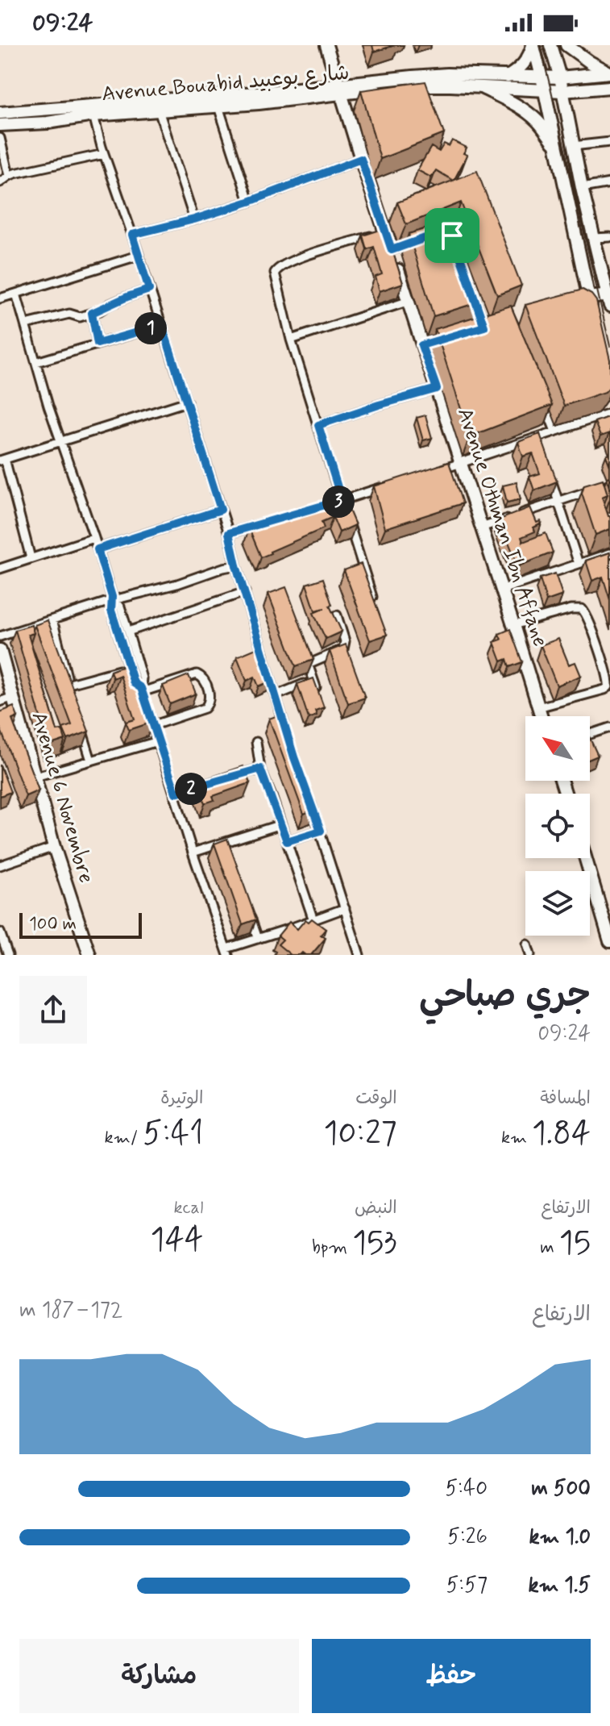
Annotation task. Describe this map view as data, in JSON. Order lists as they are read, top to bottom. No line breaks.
{"streets":{"street":["Avenue Bouabid شارع بوعبيد","Avenue Othman Ibn Affane","Avenue 6 Novembre"]},"crossings":[["Avenue Bouabid شارع بوعبيد","Avenue Othman Ibn Affane"]],"scale_bar":"100 m","north":"top left","page":{"status":"09:24","pins":["1","3","2"],"scale":"100 m","heading":["جري صباحي","09:24"],"stats":[["المسافة","1.84 km"],["الوقت","10:27"],["الوتيرة","5:41 /km"],["الارتفاع","15 m"],["النبض","153 bpm"],["kcal","144"]],"chart":["الارتفاع","172–187 m"],"list":[{"name":"500 m","note":"5:40"},{"name":"1.0 km","note":"5:26"},{"name":"1.5 km","note":"5:57"}],"buttons":["حفظ","مشاركة"]}}
